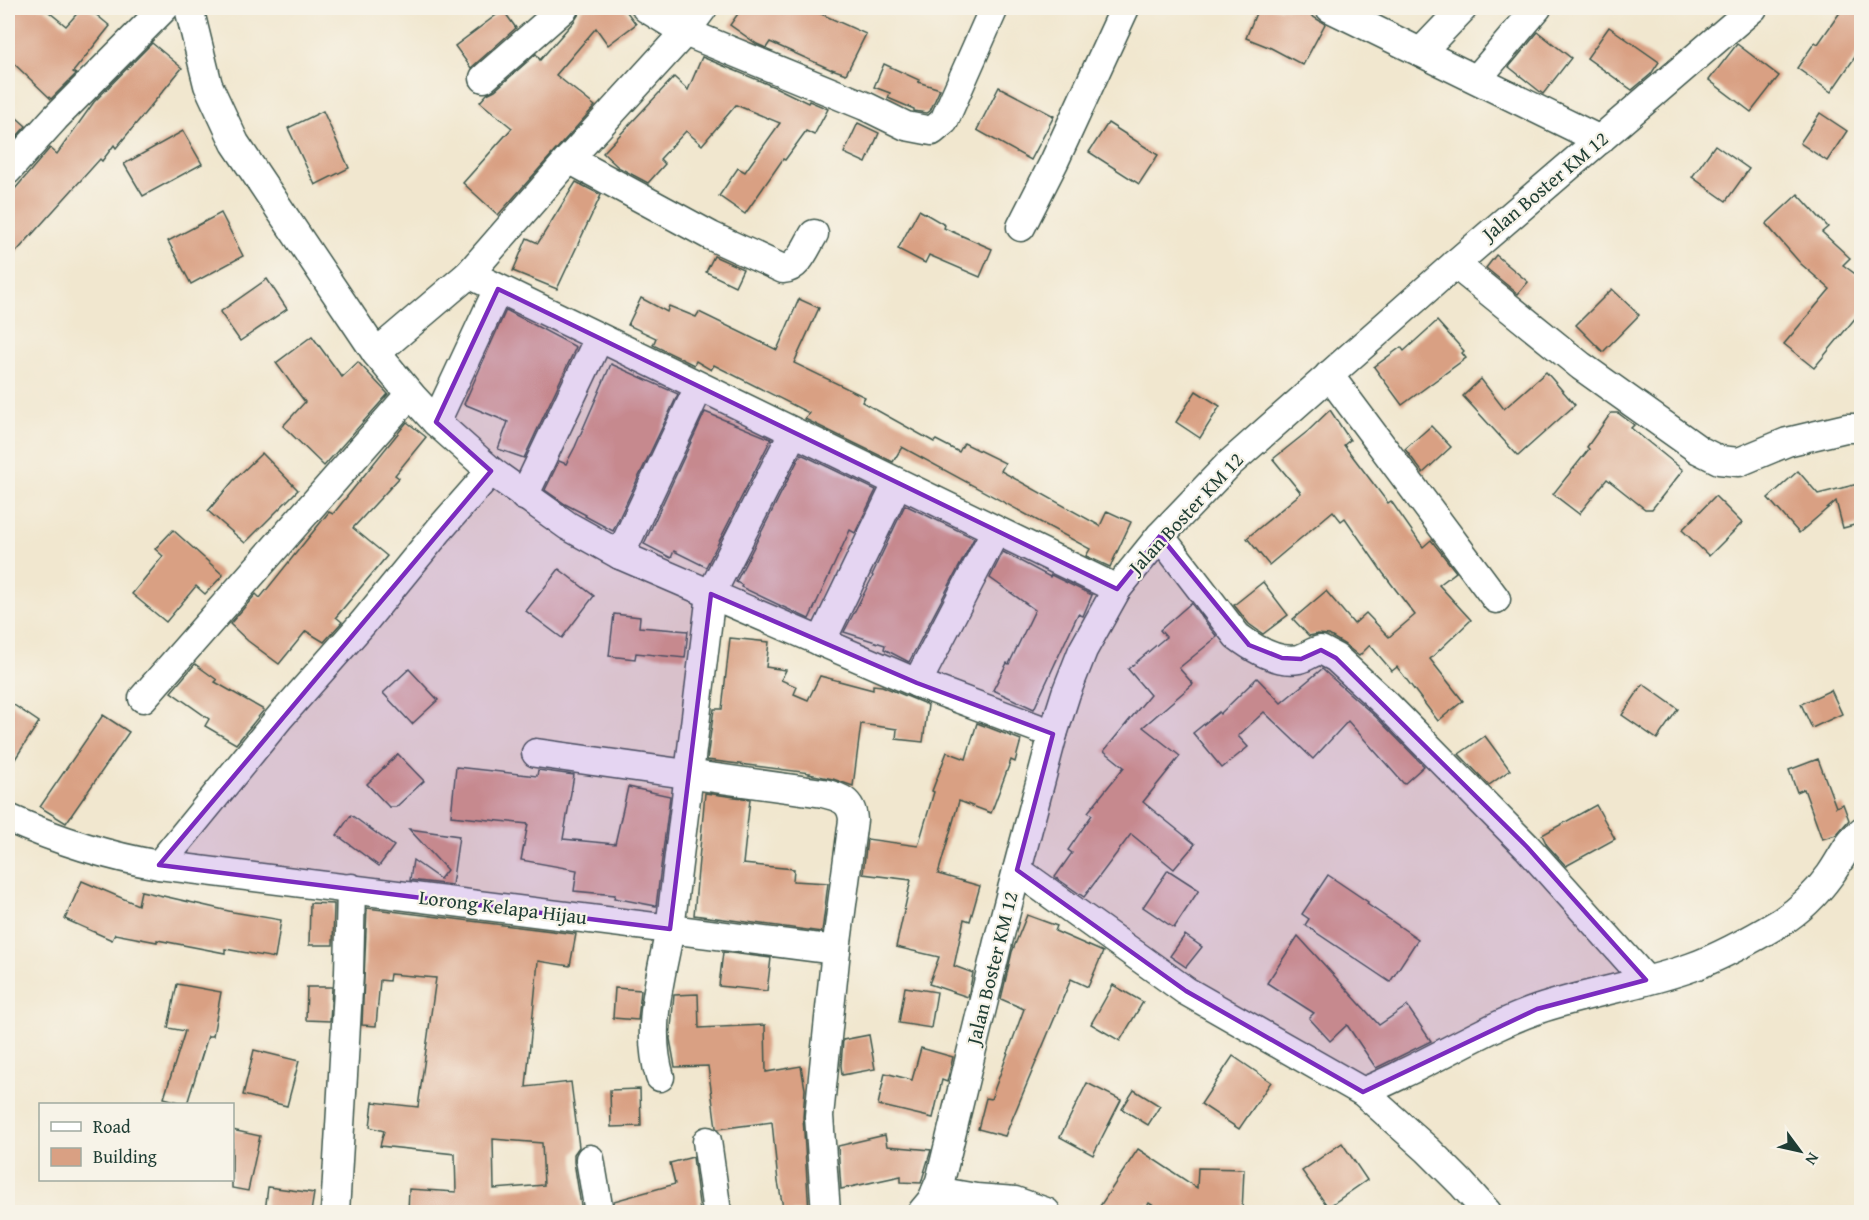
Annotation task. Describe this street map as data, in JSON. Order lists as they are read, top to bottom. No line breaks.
{"streets":{"street":["Jalan Boster KM 12","Lorong Kelapa Hijau"]},"legend":["Road","Building"],"north":"bottom right"}
